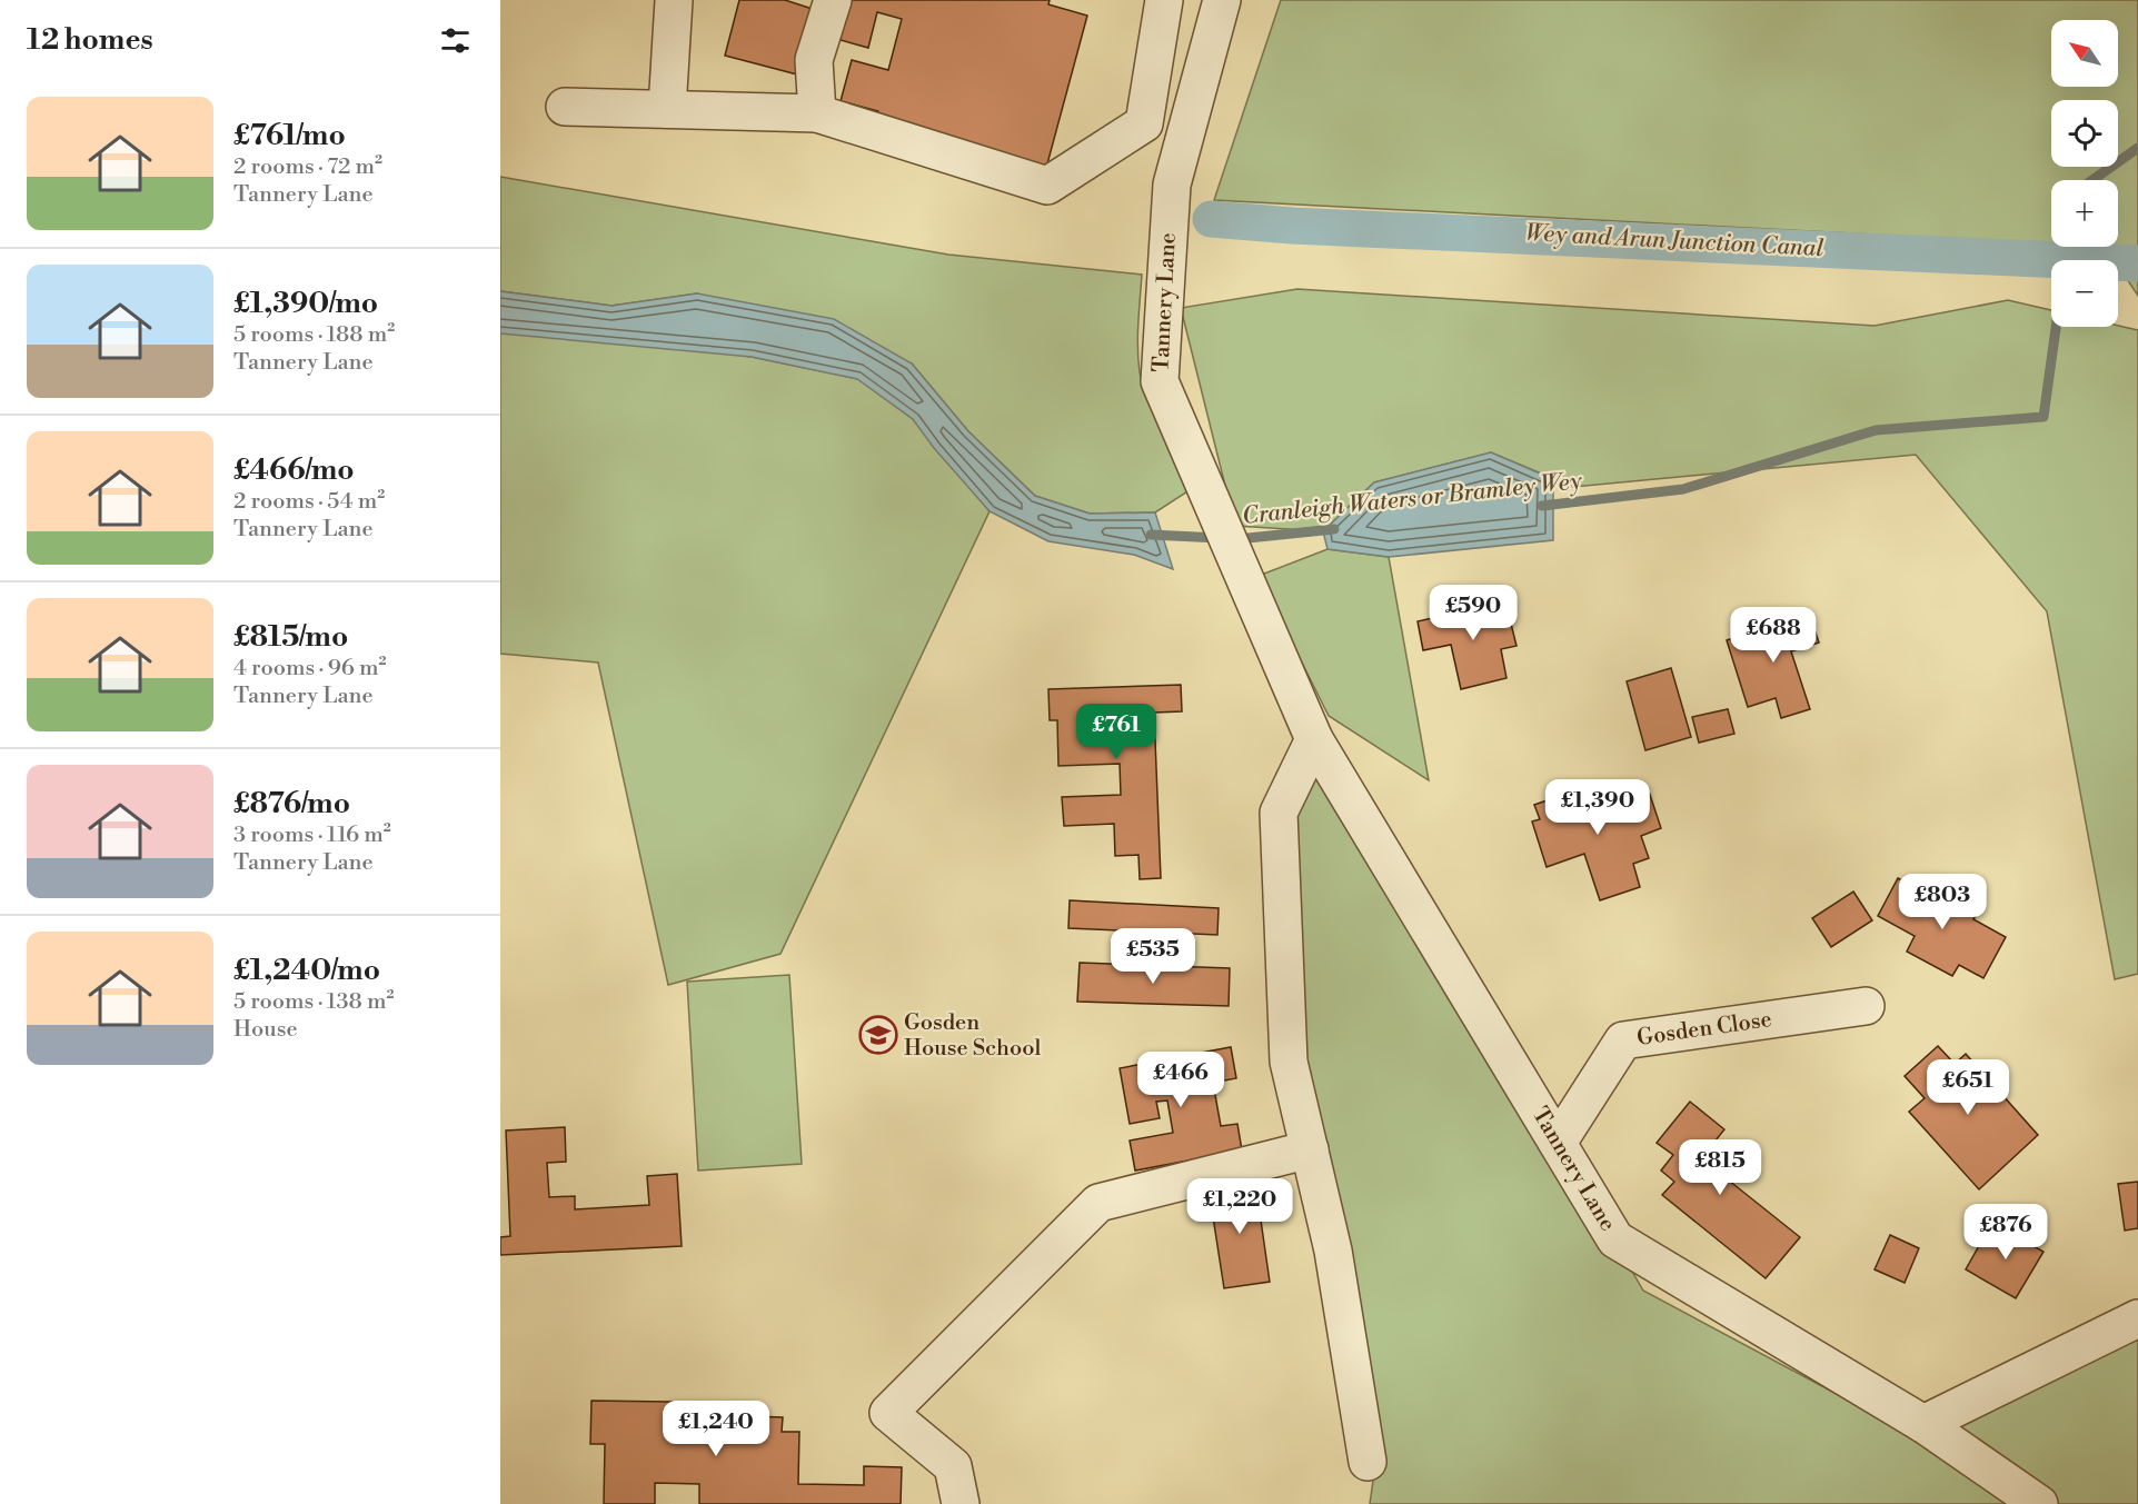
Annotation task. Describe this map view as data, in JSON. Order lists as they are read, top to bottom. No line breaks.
{"streets":{"street":["Tannery Lane","Gosden Close"]},"crossings":[["Tannery Lane","Gosden Close"]],"water":["Wey and Arun Junction Canal","Cranleigh Waters or Bramley Wey"],"places":{"school or university":["Gosden House School"]},"north":"top left","page":{"heading":"12 homes","map_buttons":["+","−"],"list":[{"name":"£761/mo","note":"2 rooms · 72 m² · Tannery Lane"},{"name":"£1,390/mo","note":"5 rooms · 188 m² · Tannery Lane"},{"name":"£466/mo","note":"2 rooms · 54 m² · Tannery Lane"},{"name":"£815/mo","note":"4 rooms · 96 m² · Tannery Lane"},{"name":"£876/mo","note":"3 rooms · 116 m² · Tannery Lane"},{"name":"£1,240/mo","note":"5 rooms · 138 m² · House"}],"price":["£590","£688","£761","£1,390","£803","£535","£466","£651","£815","£1,220","£876","£1,240"]}}
